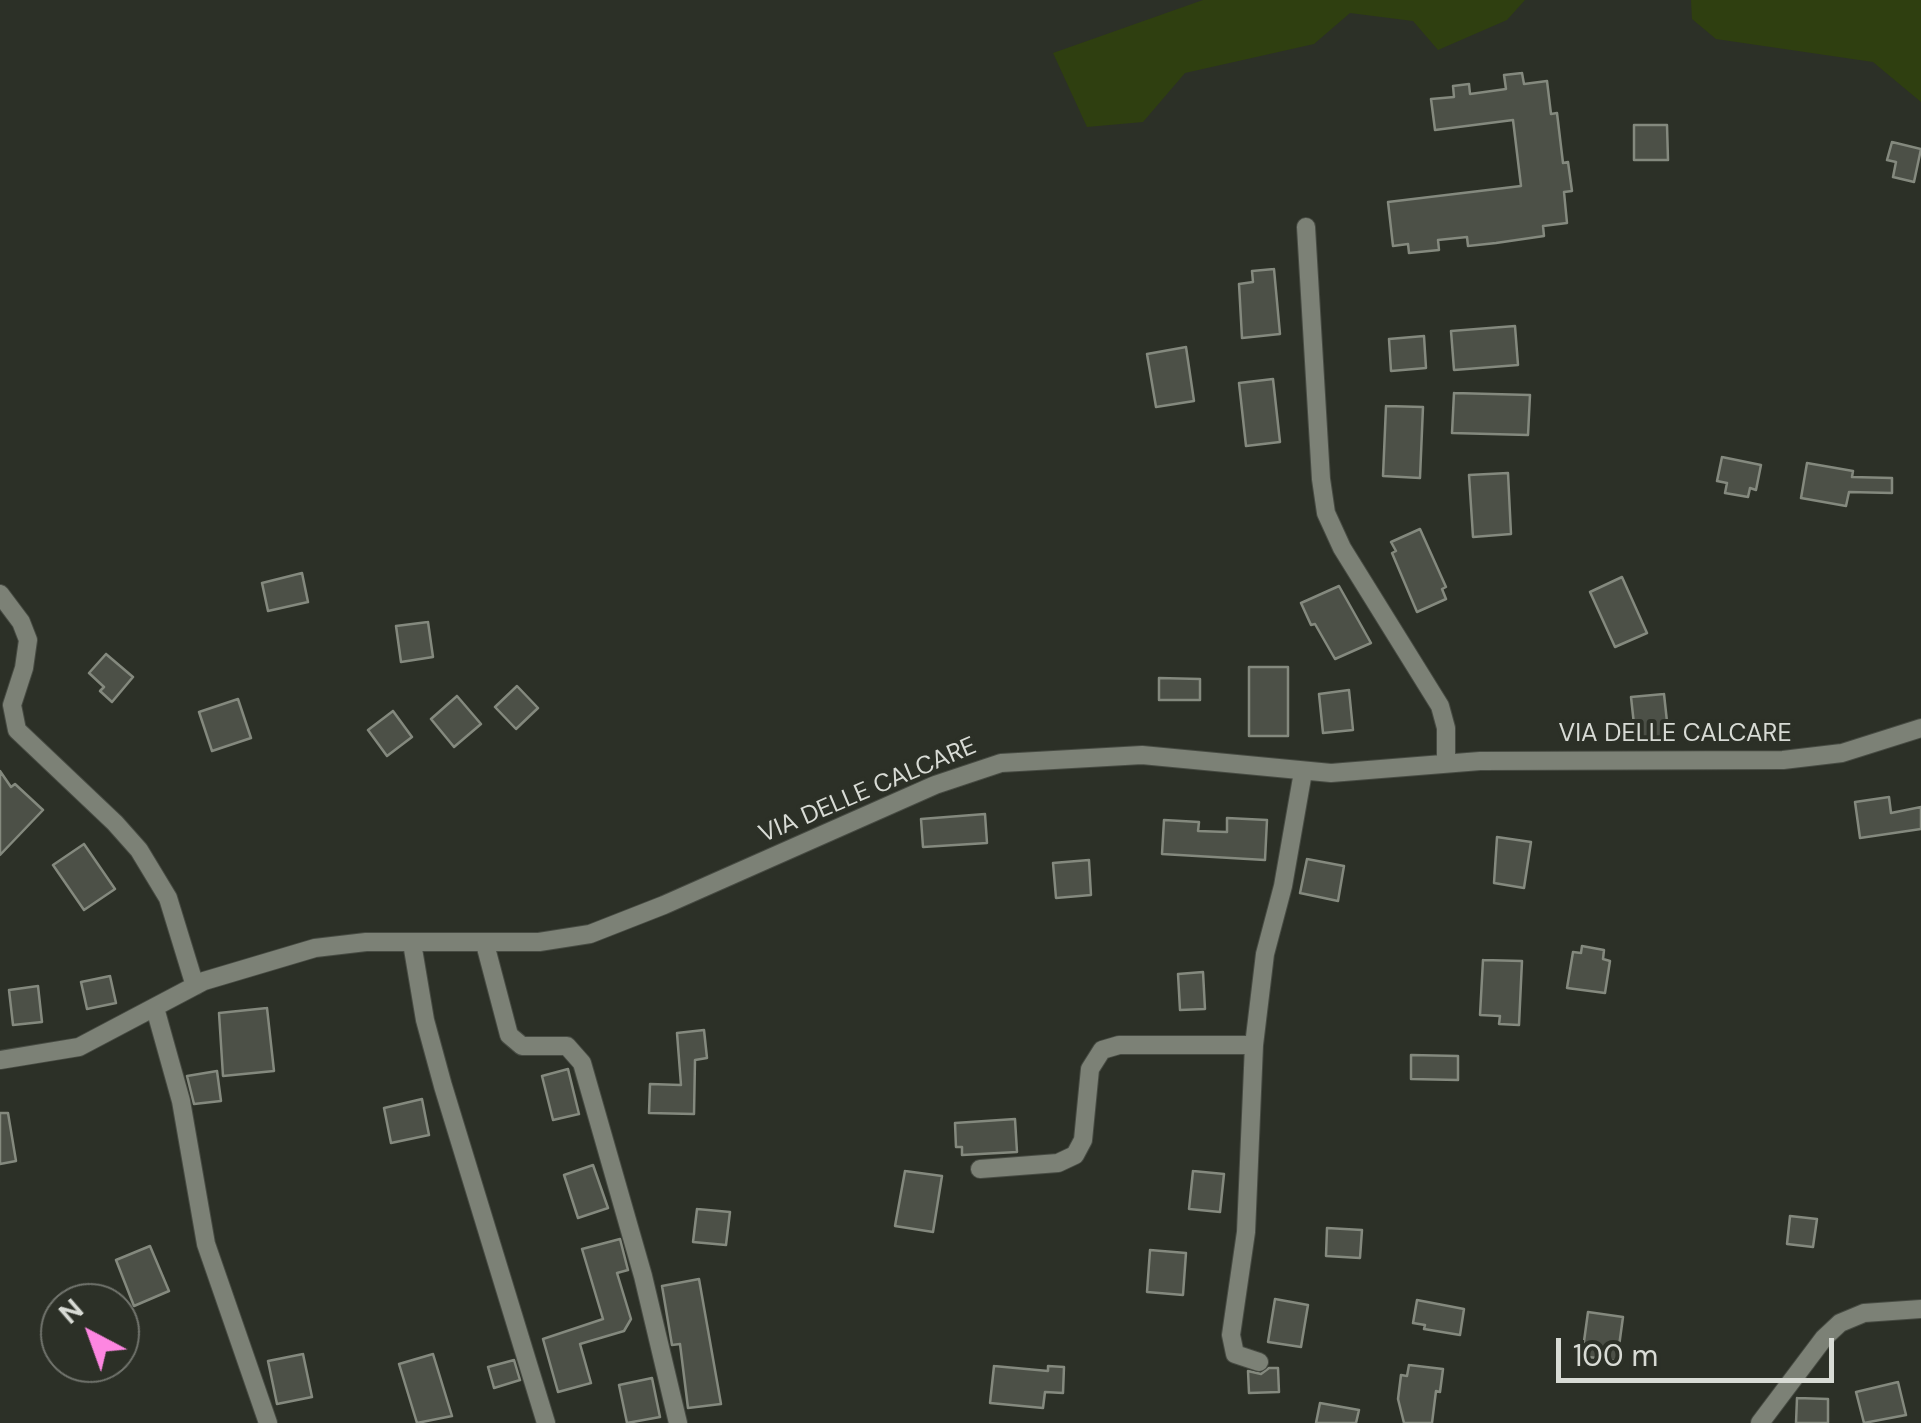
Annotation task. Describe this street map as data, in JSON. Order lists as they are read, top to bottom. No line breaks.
{"streets":{"street":["VIA DELLE CALCARE"]},"scale_bar":"100 m","north":"top left"}
